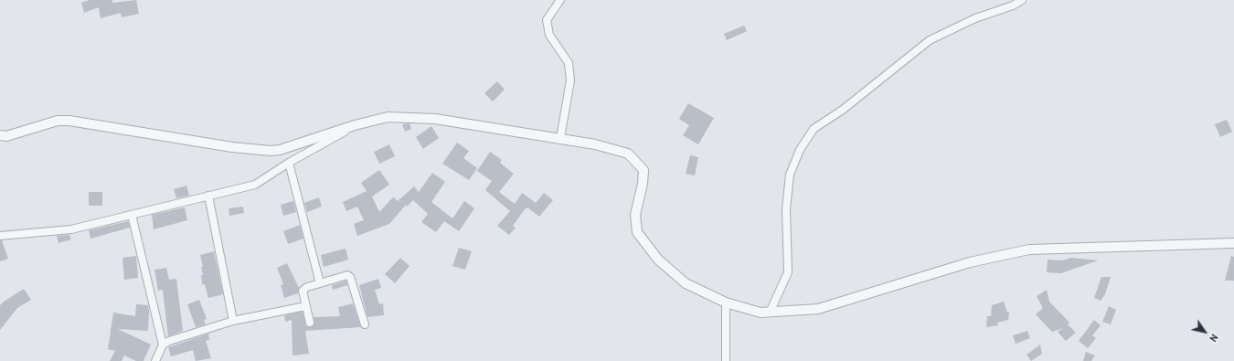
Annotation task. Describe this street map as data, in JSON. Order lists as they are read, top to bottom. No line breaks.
{"north":"bottom right"}
